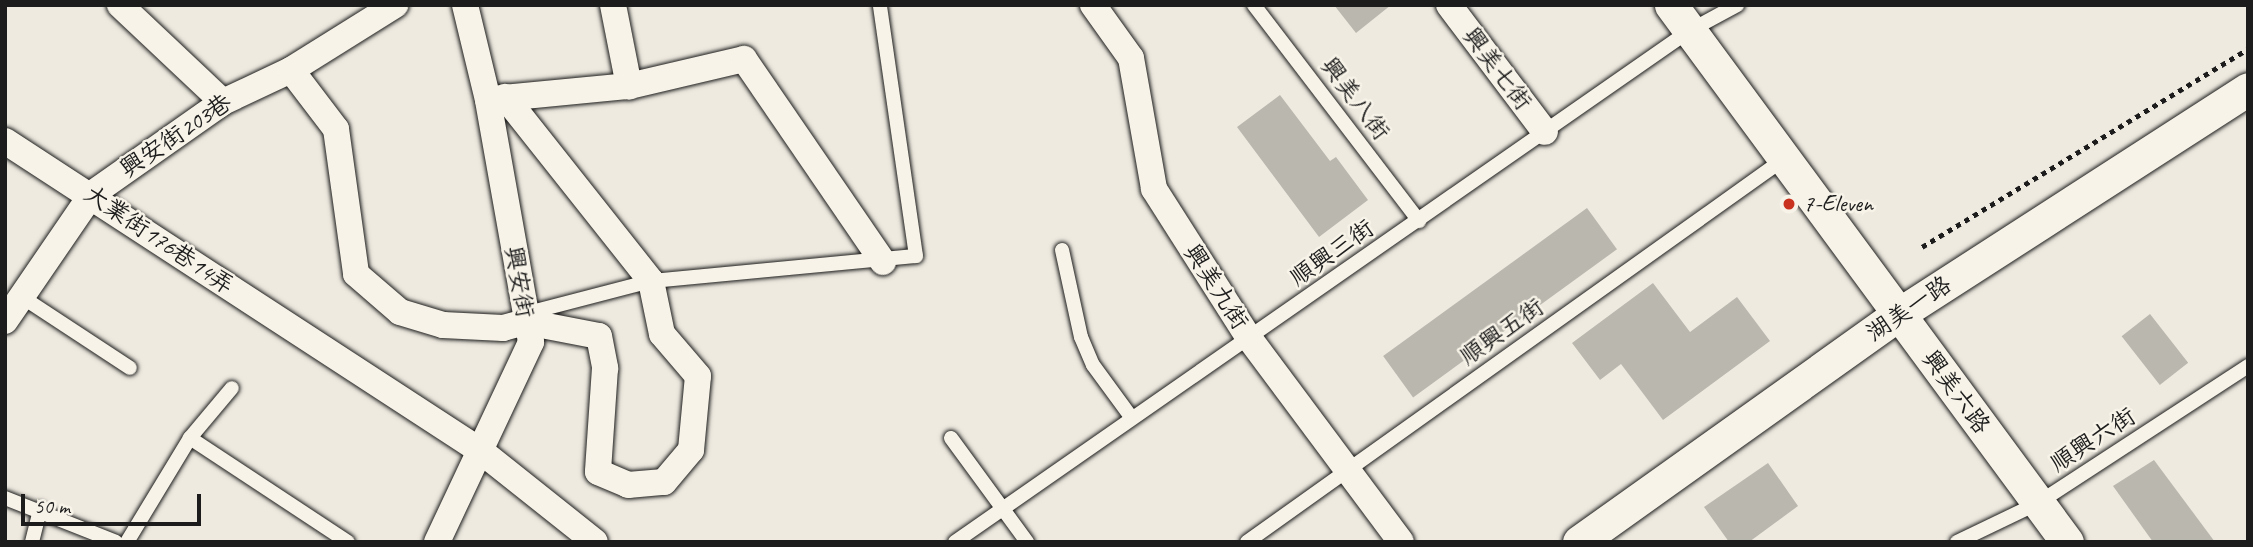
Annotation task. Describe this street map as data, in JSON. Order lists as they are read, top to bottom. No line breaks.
{"streets":{"street":["興美七街","興安街203巷","大業街176巷14弄","興安街","興美九街","湖美一路","興美六路"],"lane":["興美八街","順興三街","順興五街","順興六街"]},"crossings":[["興美七街","順興三街"],["興美八街","順興三街"],["興安街203巷","大業街176巷14弄"],["大業街176巷14弄","興安街"],["順興三街","興美九街"],["順興三街","興美六路"],["興美九街","順興五街"],["湖美一路","興美六路"],["順興五街","興美六路"],["興美六路","順興六街"]],"places":["7-Eleven"],"scale_bar":"50 m"}
